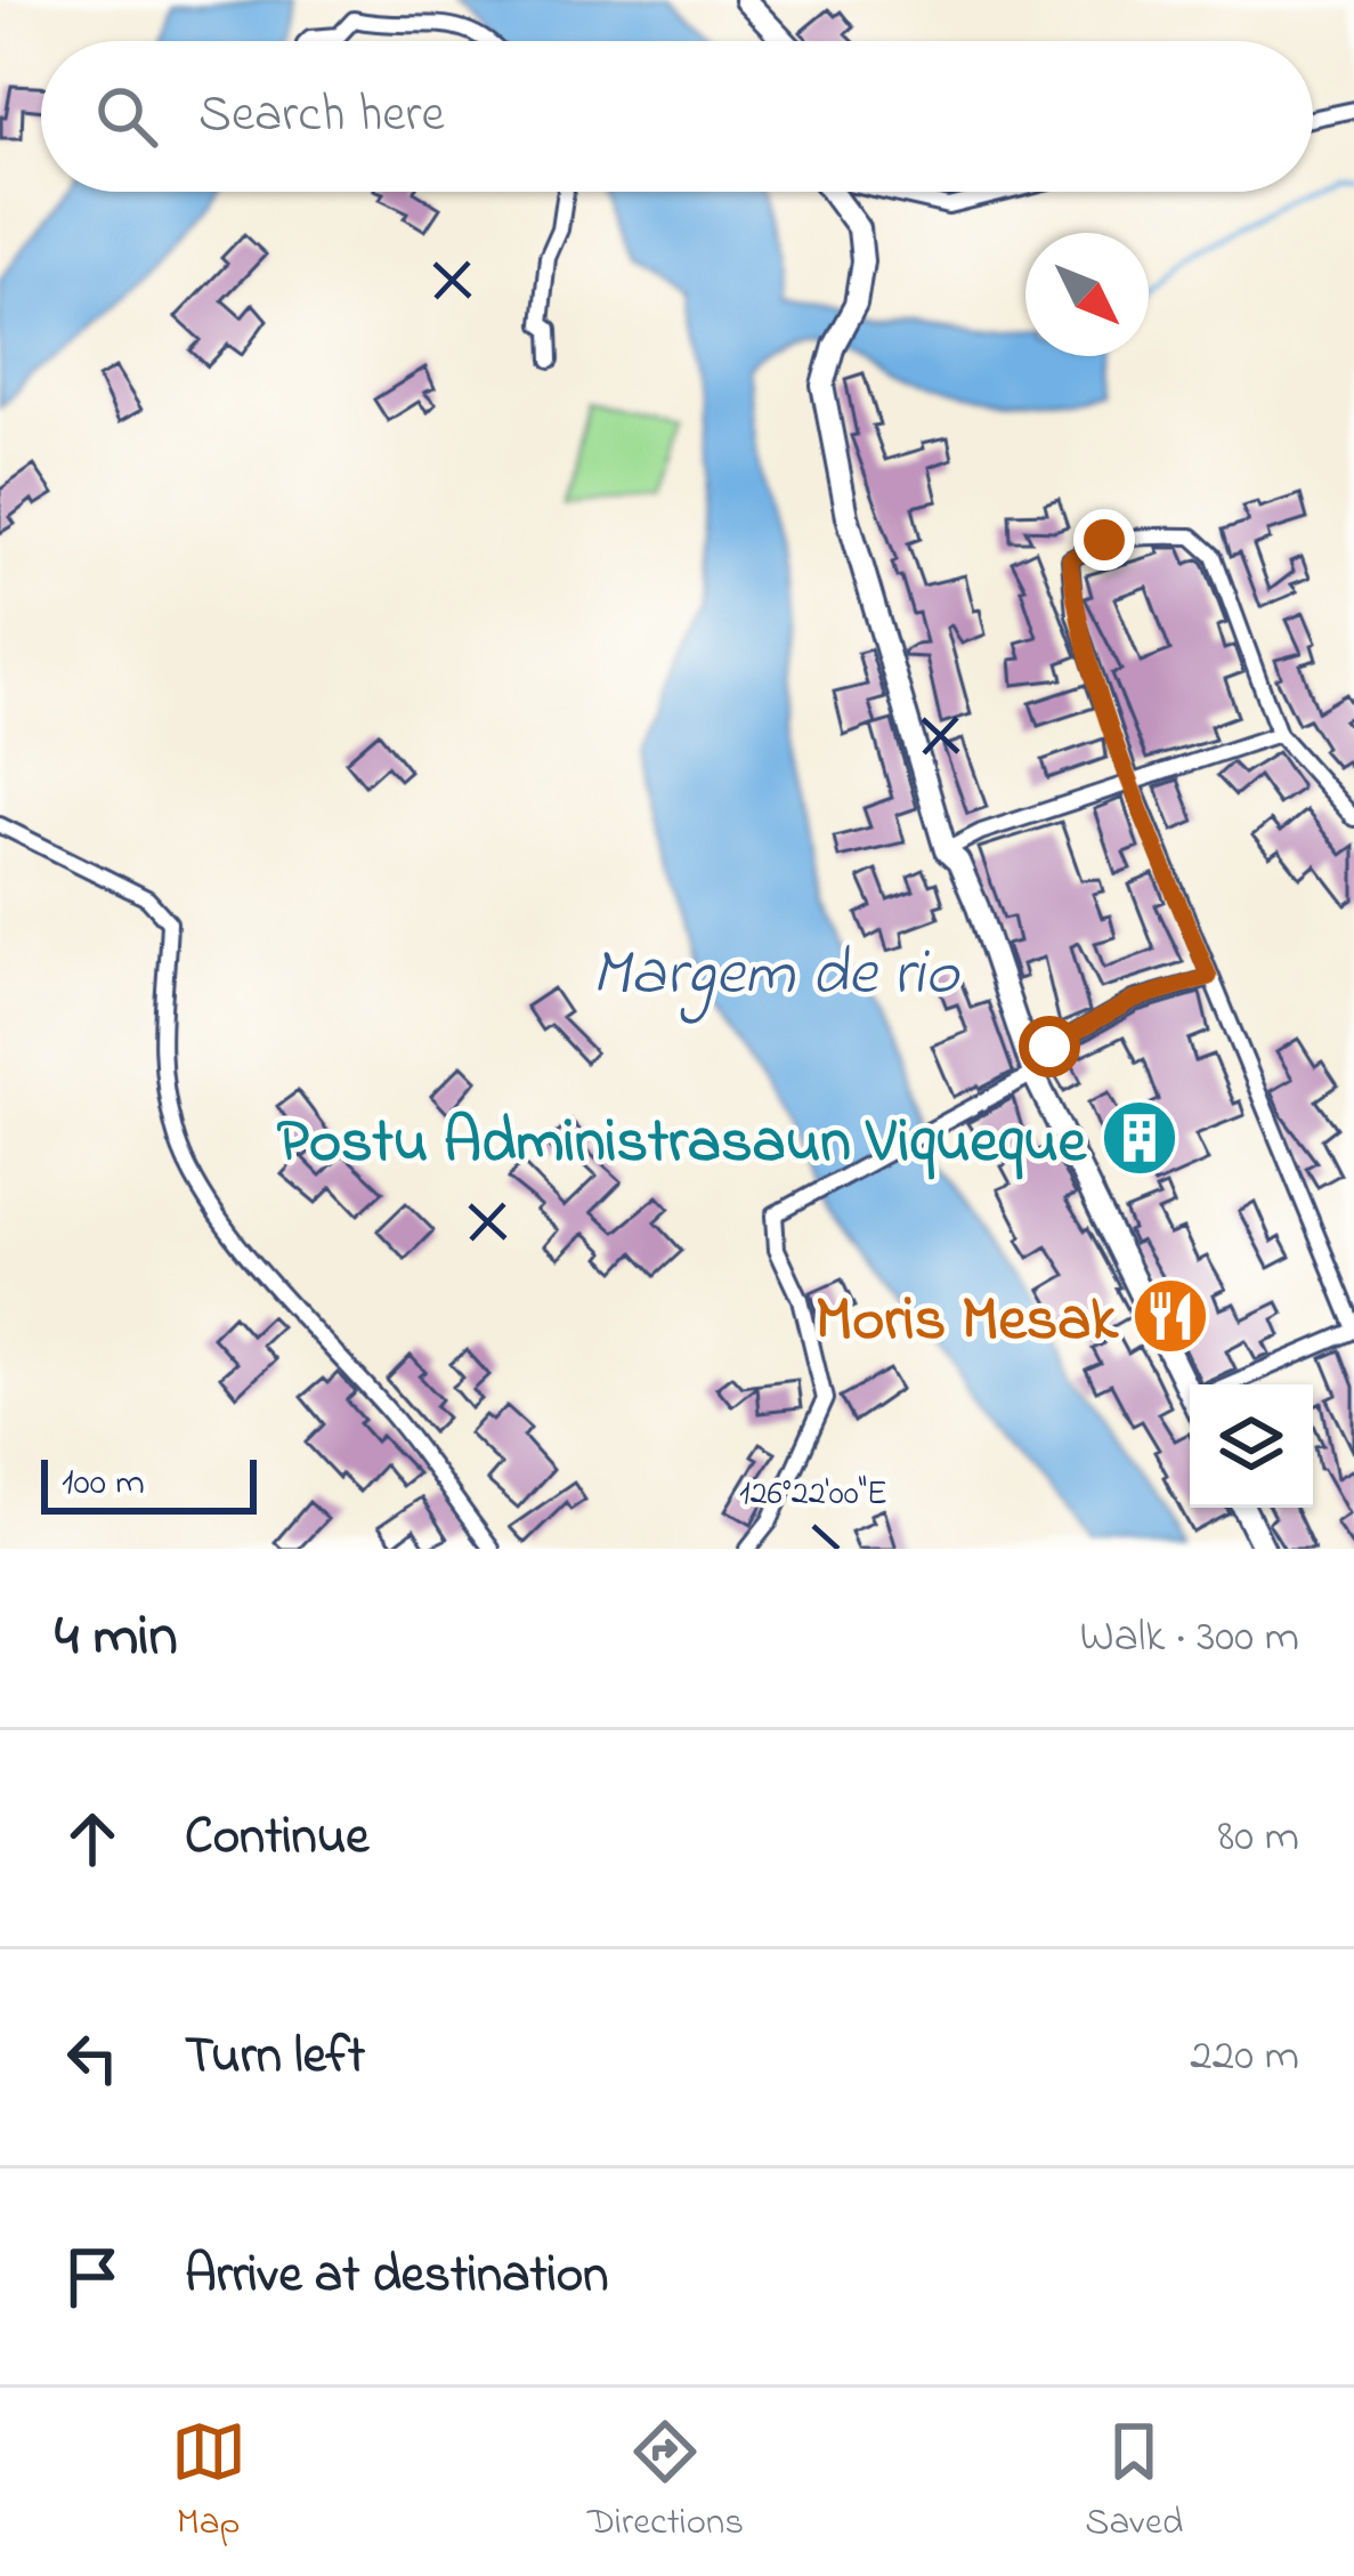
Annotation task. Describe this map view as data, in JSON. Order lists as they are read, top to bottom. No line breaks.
{"water":["Margem de rio"],"places":{"building":["Postu Administrasaun Viqueque"],"restaurant":["Moris Mesak"]},"scale_bar":"100 m","north":"bottom right","page":{"search":"Search here","scale":"100 m","heading":["4 min","Walk · 300 m"],"list":[["Continue","80 m"],["Turn left","220 m"],"Arrive at destination"],"nav":["Map","Directions","Saved"]},"coordinates":["126°22'00\"E"]}
